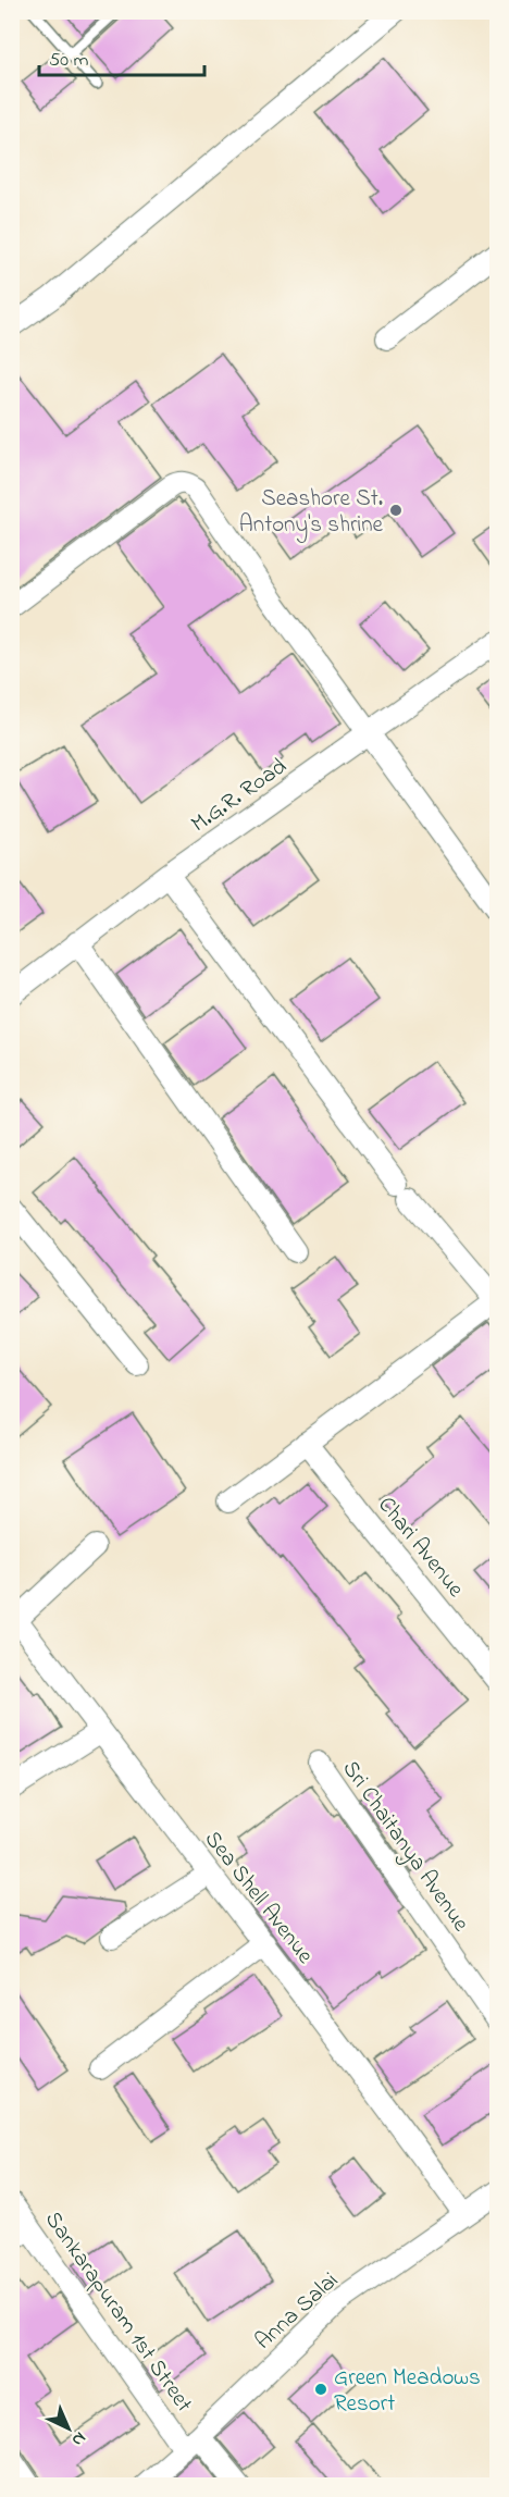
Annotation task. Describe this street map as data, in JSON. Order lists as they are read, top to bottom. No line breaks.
{"streets":{"street":["M.G.R. Road","Chari Avenue","Sri Chaitanya Avenue","Sea Shell Avenue","Anna Salai","Sankarapuram 1st Street"]},"crossings":[["Sea Shell Avenue","Anna Salai"],["Anna Salai","Sankarapuram 1st Street"]],"places":["Seashore St. Antony's shrine","Green Meadows Resort"],"scale_bar":"50 m","north":"bottom right"}
